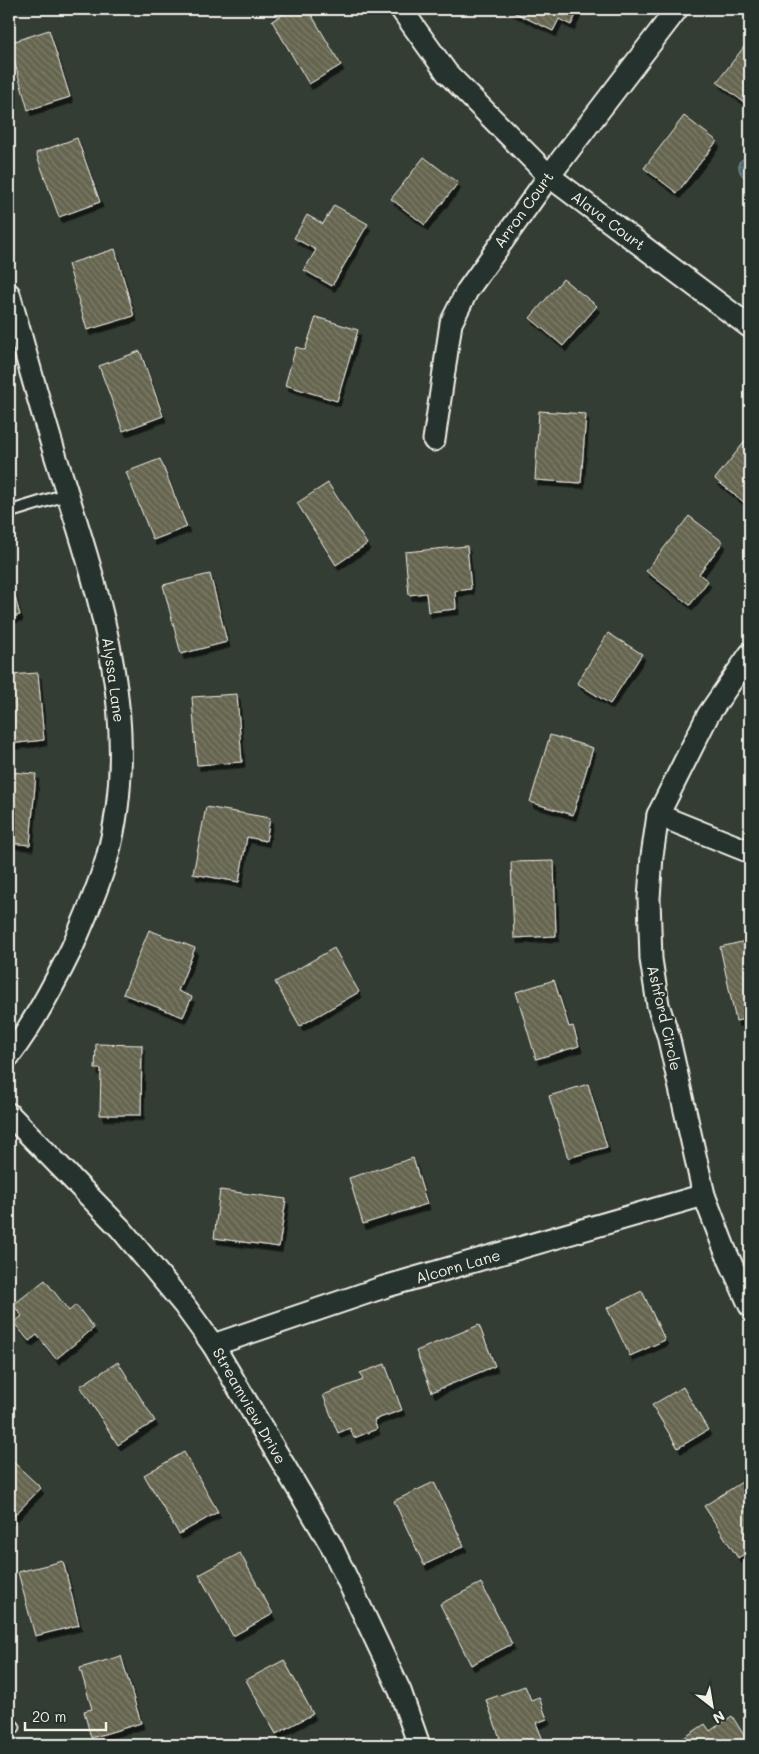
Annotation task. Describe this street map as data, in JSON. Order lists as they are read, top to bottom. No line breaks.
{"streets":{"street":["Arron Court","Alava Court","Alyssa Lane","Ashford Circle","Alcorn Lane","Streamview Drive"]},"crossings":[["Arron Court","Alava Court"],["Ashford Circle","Alcorn Lane"],["Alcorn Lane","Streamview Drive"]],"scale_bar":"20 m","north":"bottom right"}
